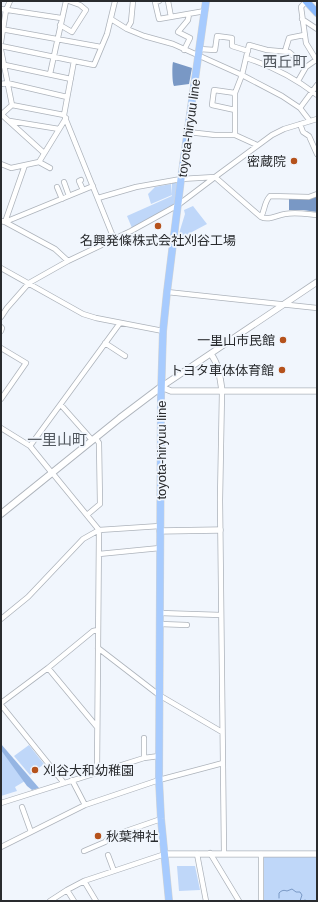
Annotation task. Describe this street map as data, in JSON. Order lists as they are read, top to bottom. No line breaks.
{"streets":{"main road":["toyota-hiryuu line"]},"districts":["西丘町","一里山町"],"places":["密蔵院","名興発條株式会社刈谷工場","一里山市民館","トヨタ車体体育館","刈谷大和幼稚園","秋葉神社"]}
